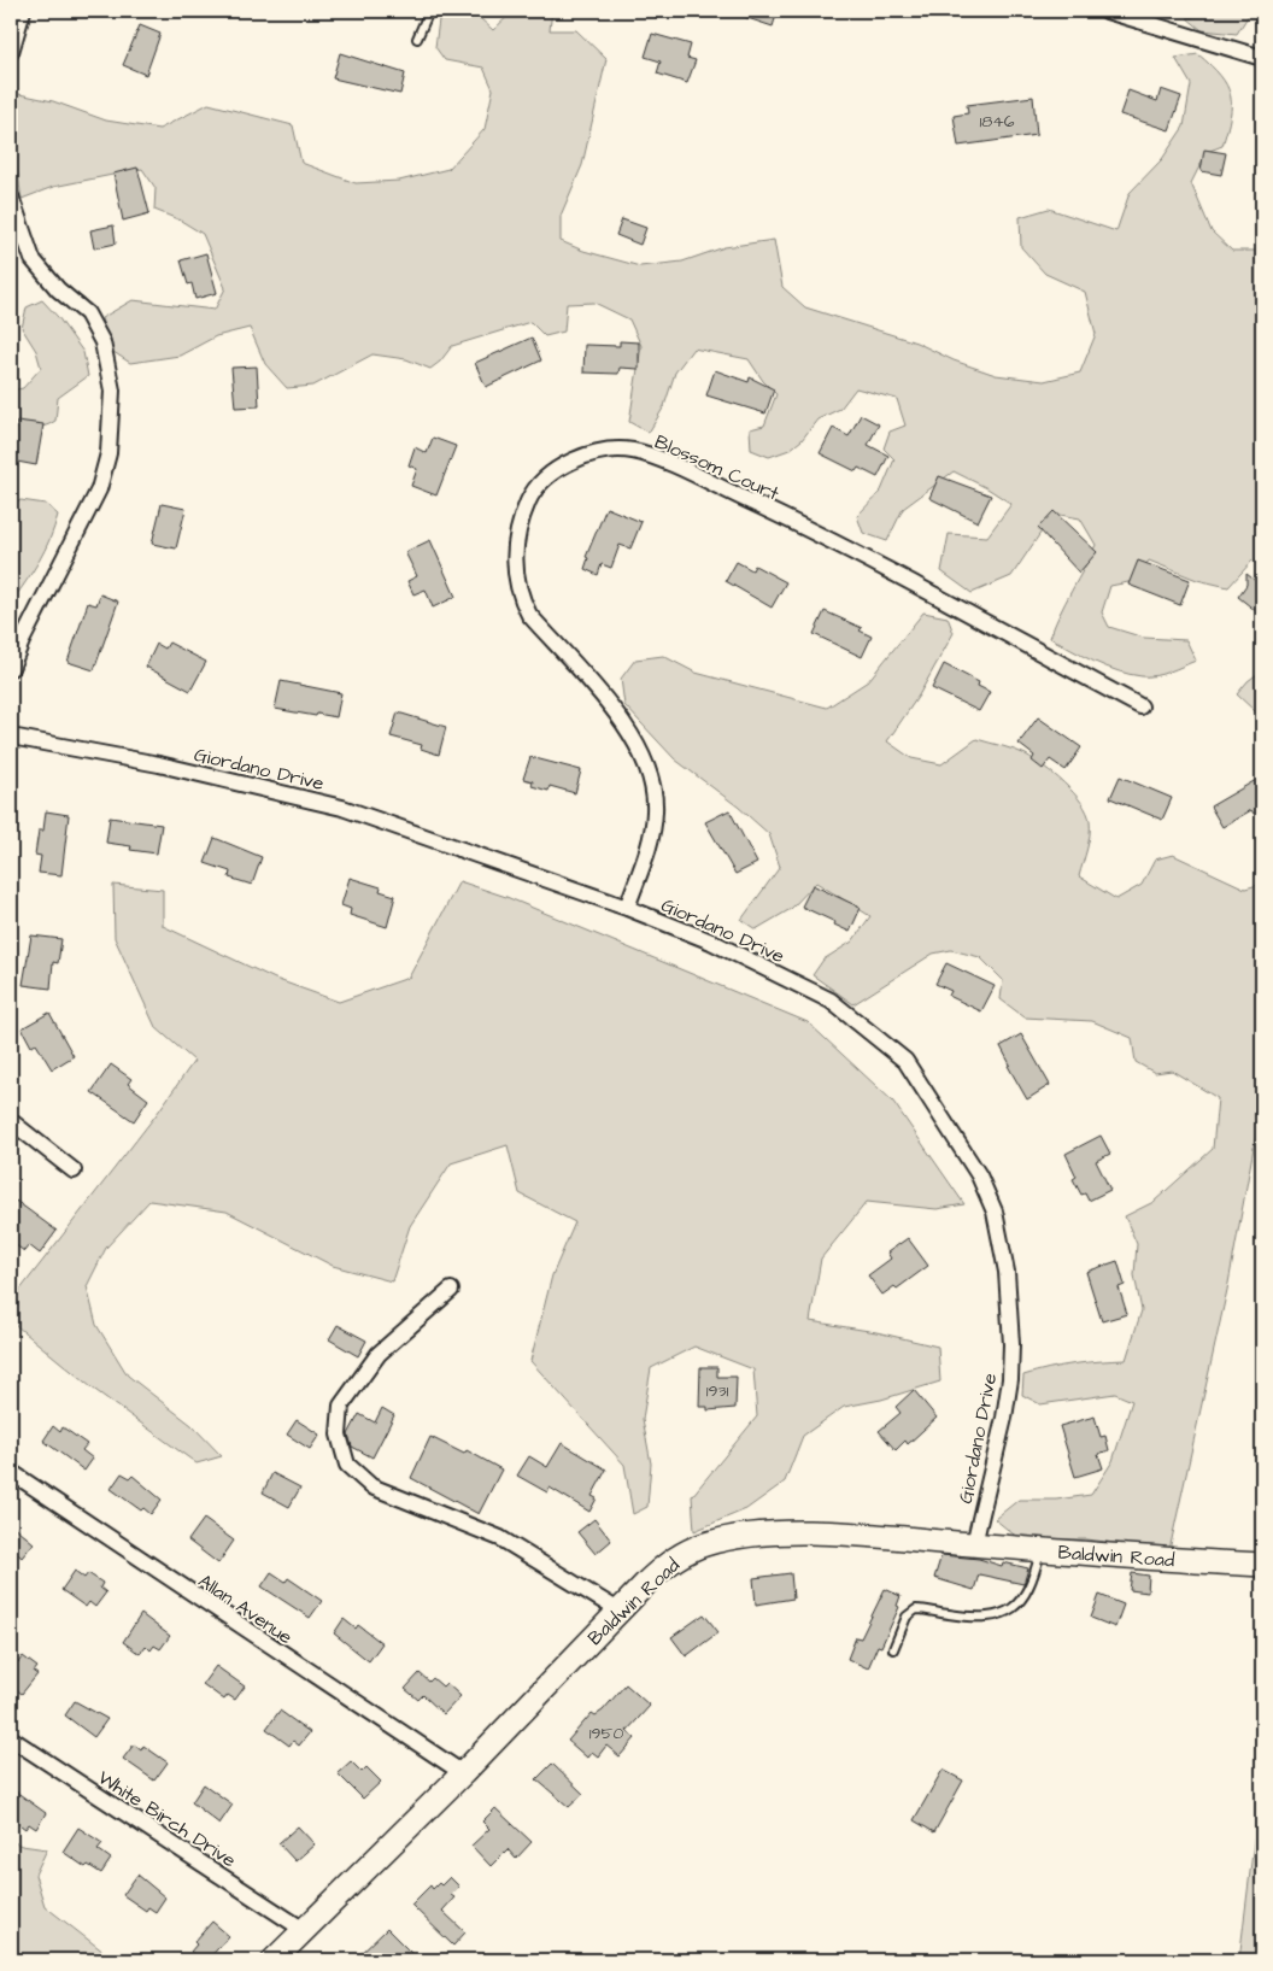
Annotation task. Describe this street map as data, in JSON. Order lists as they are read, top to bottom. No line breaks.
{"streets":{"street":["Blossom Court","Giordano Drive","Baldwin Road","Allan Avenue","White Birch Drive"]},"crossings":[["Blossom Court","Giordano Drive"],["Giordano Drive","Baldwin Road"],["Baldwin Road","Allan Avenue"],["Baldwin Road","White Birch Drive"]],"house_numbers":["1846","1931","1950"]}
